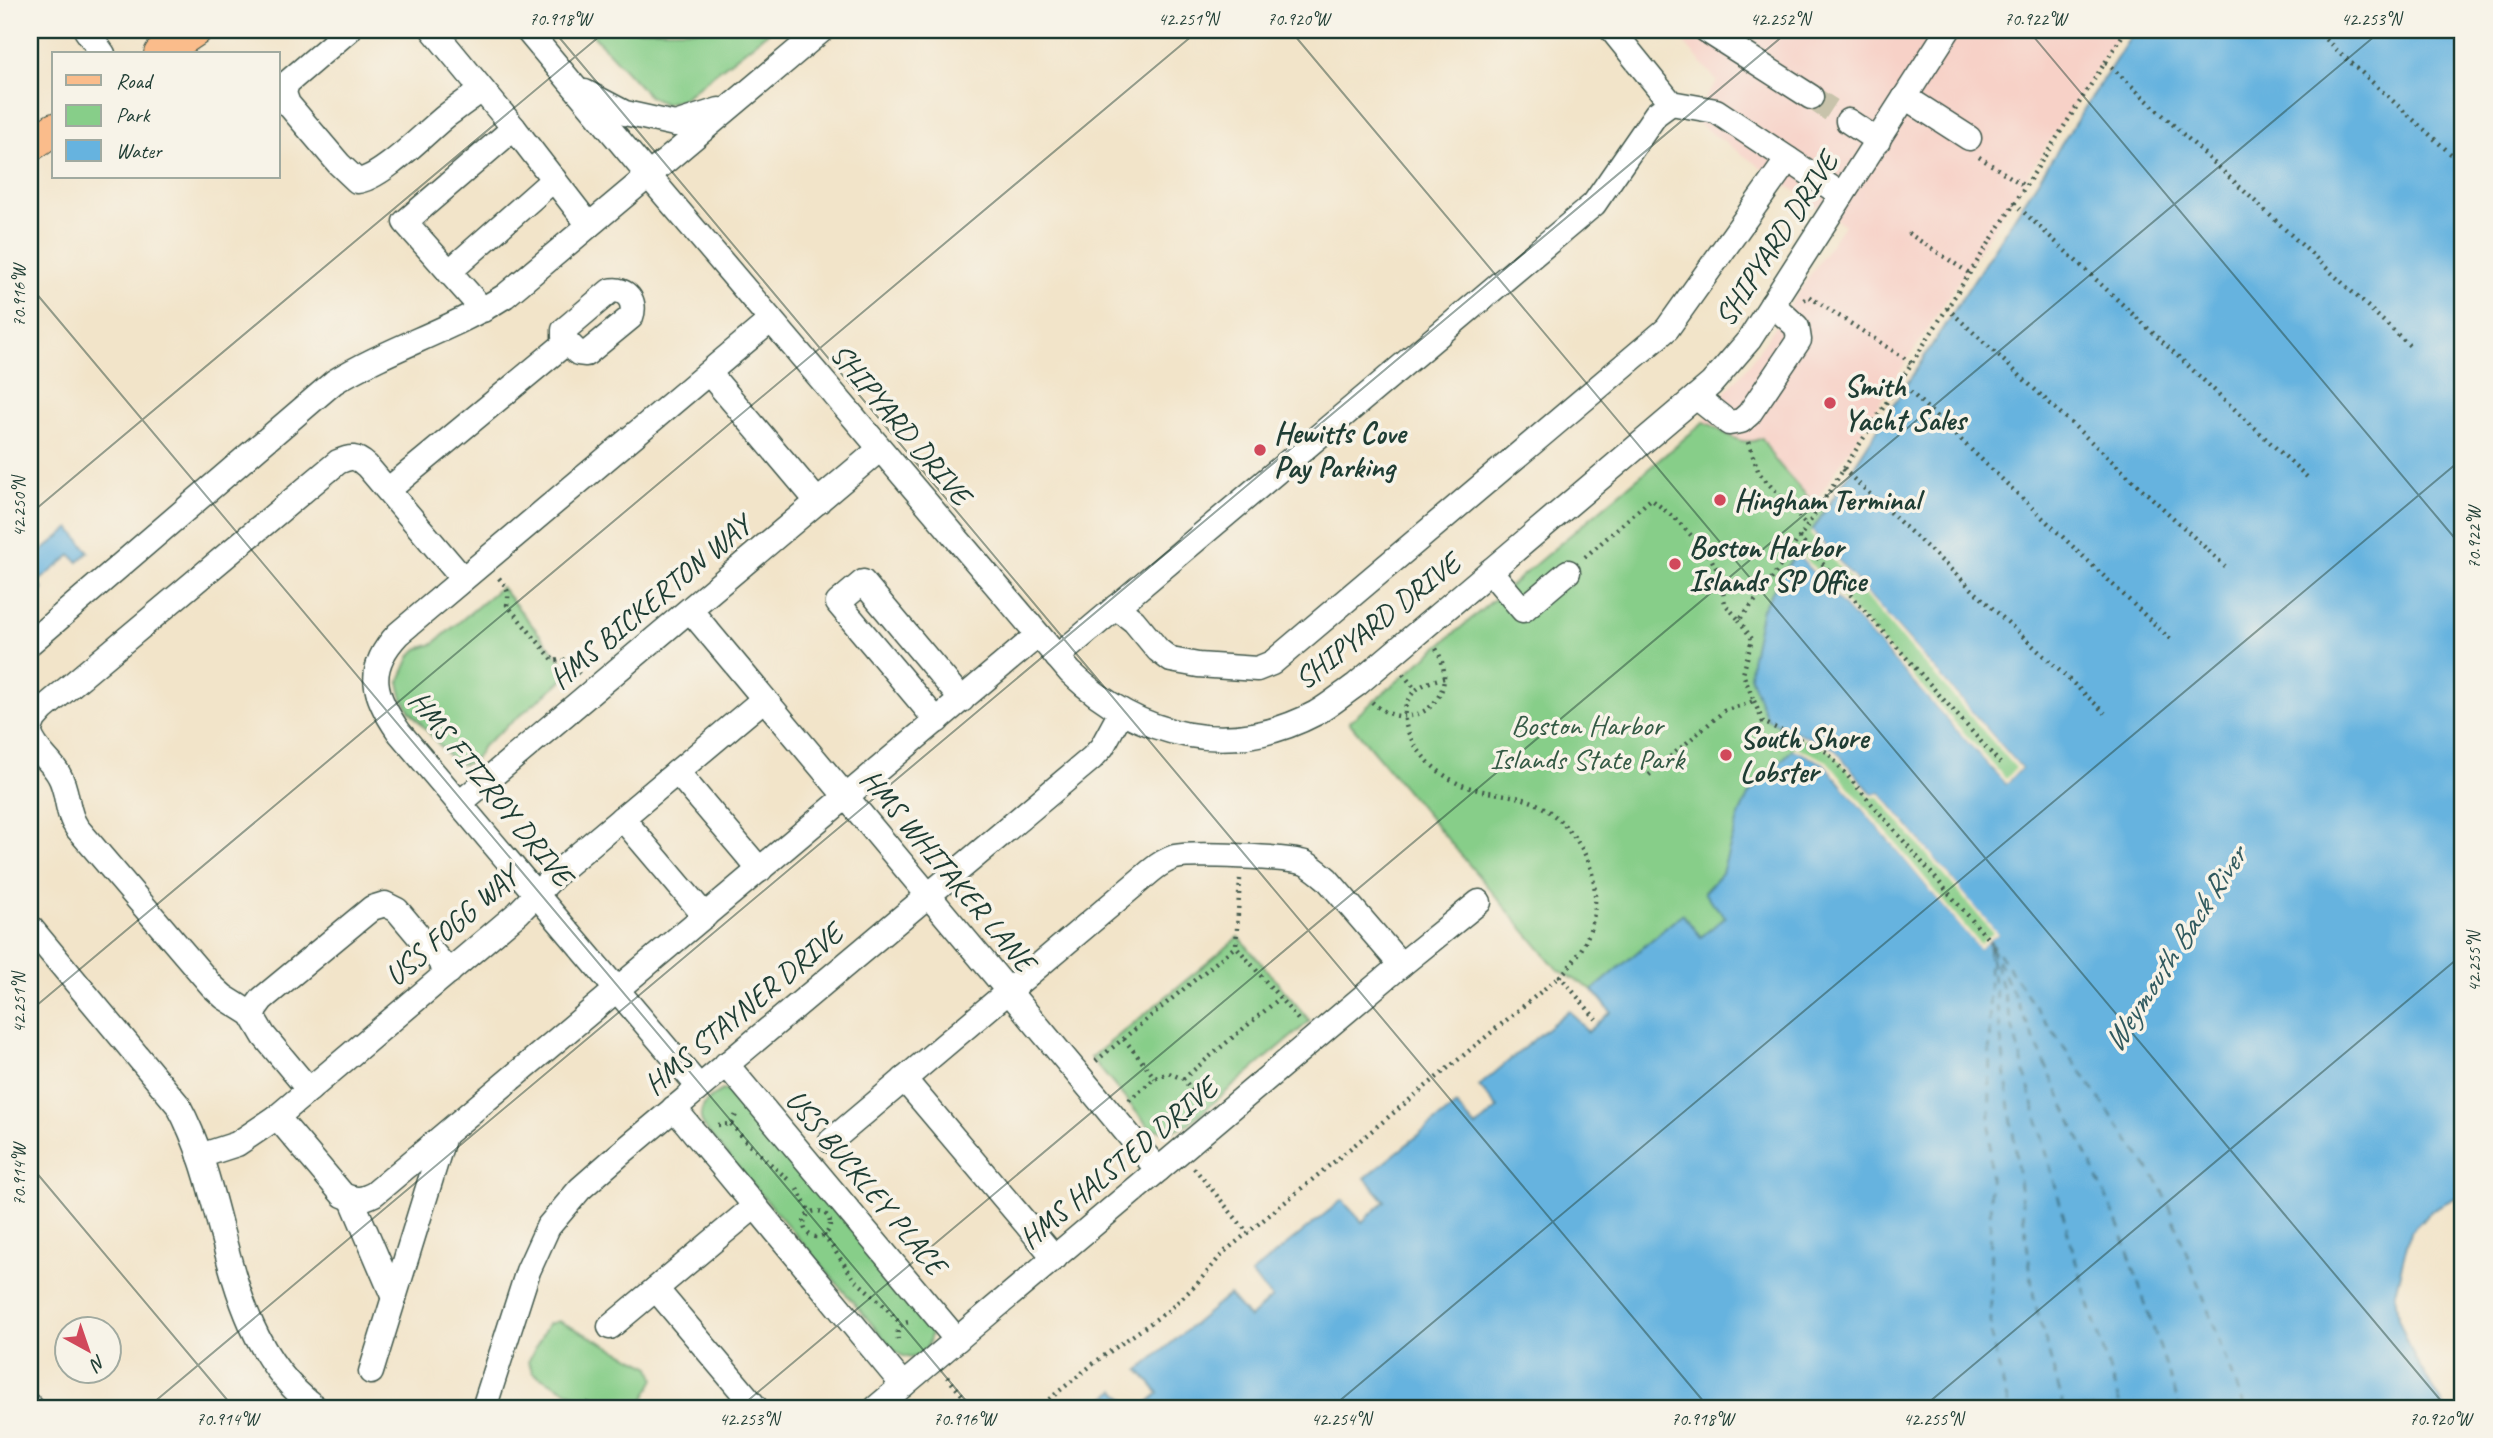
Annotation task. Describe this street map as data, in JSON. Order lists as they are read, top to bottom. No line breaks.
{"streets":{"street":["SHIPYARD DRIVE","HMS BICKERTON WAY","HMS FITZROY DRIVE","HMS WHITAKER LANE","USS FOGG WAY","HMS STAYNER DRIVE","HMS HALSTED DRIVE","USS BUCKLEY PLACE"]},"crossings":[["SHIPYARD DRIVE","HMS BICKERTON WAY"],["SHIPYARD DRIVE","HMS FITZROY DRIVE"],["SHIPYARD DRIVE","HMS STAYNER DRIVE"],["HMS BICKERTON WAY","HMS FITZROY DRIVE"],["HMS BICKERTON WAY","HMS WHITAKER LANE"],["HMS FITZROY DRIVE","USS FOGG WAY"],["HMS FITZROY DRIVE","HMS STAYNER DRIVE"],["HMS WHITAKER LANE","USS FOGG WAY"],["HMS WHITAKER LANE","HMS STAYNER DRIVE"],["HMS WHITAKER LANE","HMS HALSTED DRIVE"],["HMS STAYNER DRIVE","USS BUCKLEY PLACE"],["HMS HALSTED DRIVE","USS BUCKLEY PLACE"]],"water":["Weymouth Back River"],"parks":["Boston Harbor Islands State Park"],"places":["Smith Yacht Sales","Hewitts Cove Pay Parking","Hingham Terminal","Boston Harbor Islands SP Office","South Shore Lobster"],"legend":["Road","Park","Water"],"north":"bottom right","coordinates":["70.918°W","42.251°N","70.920°W","42.252°N","70.922°W","42.253°N","70.916°W","42.250°N","42.255°N","70.914°W","42.254°N"]}
